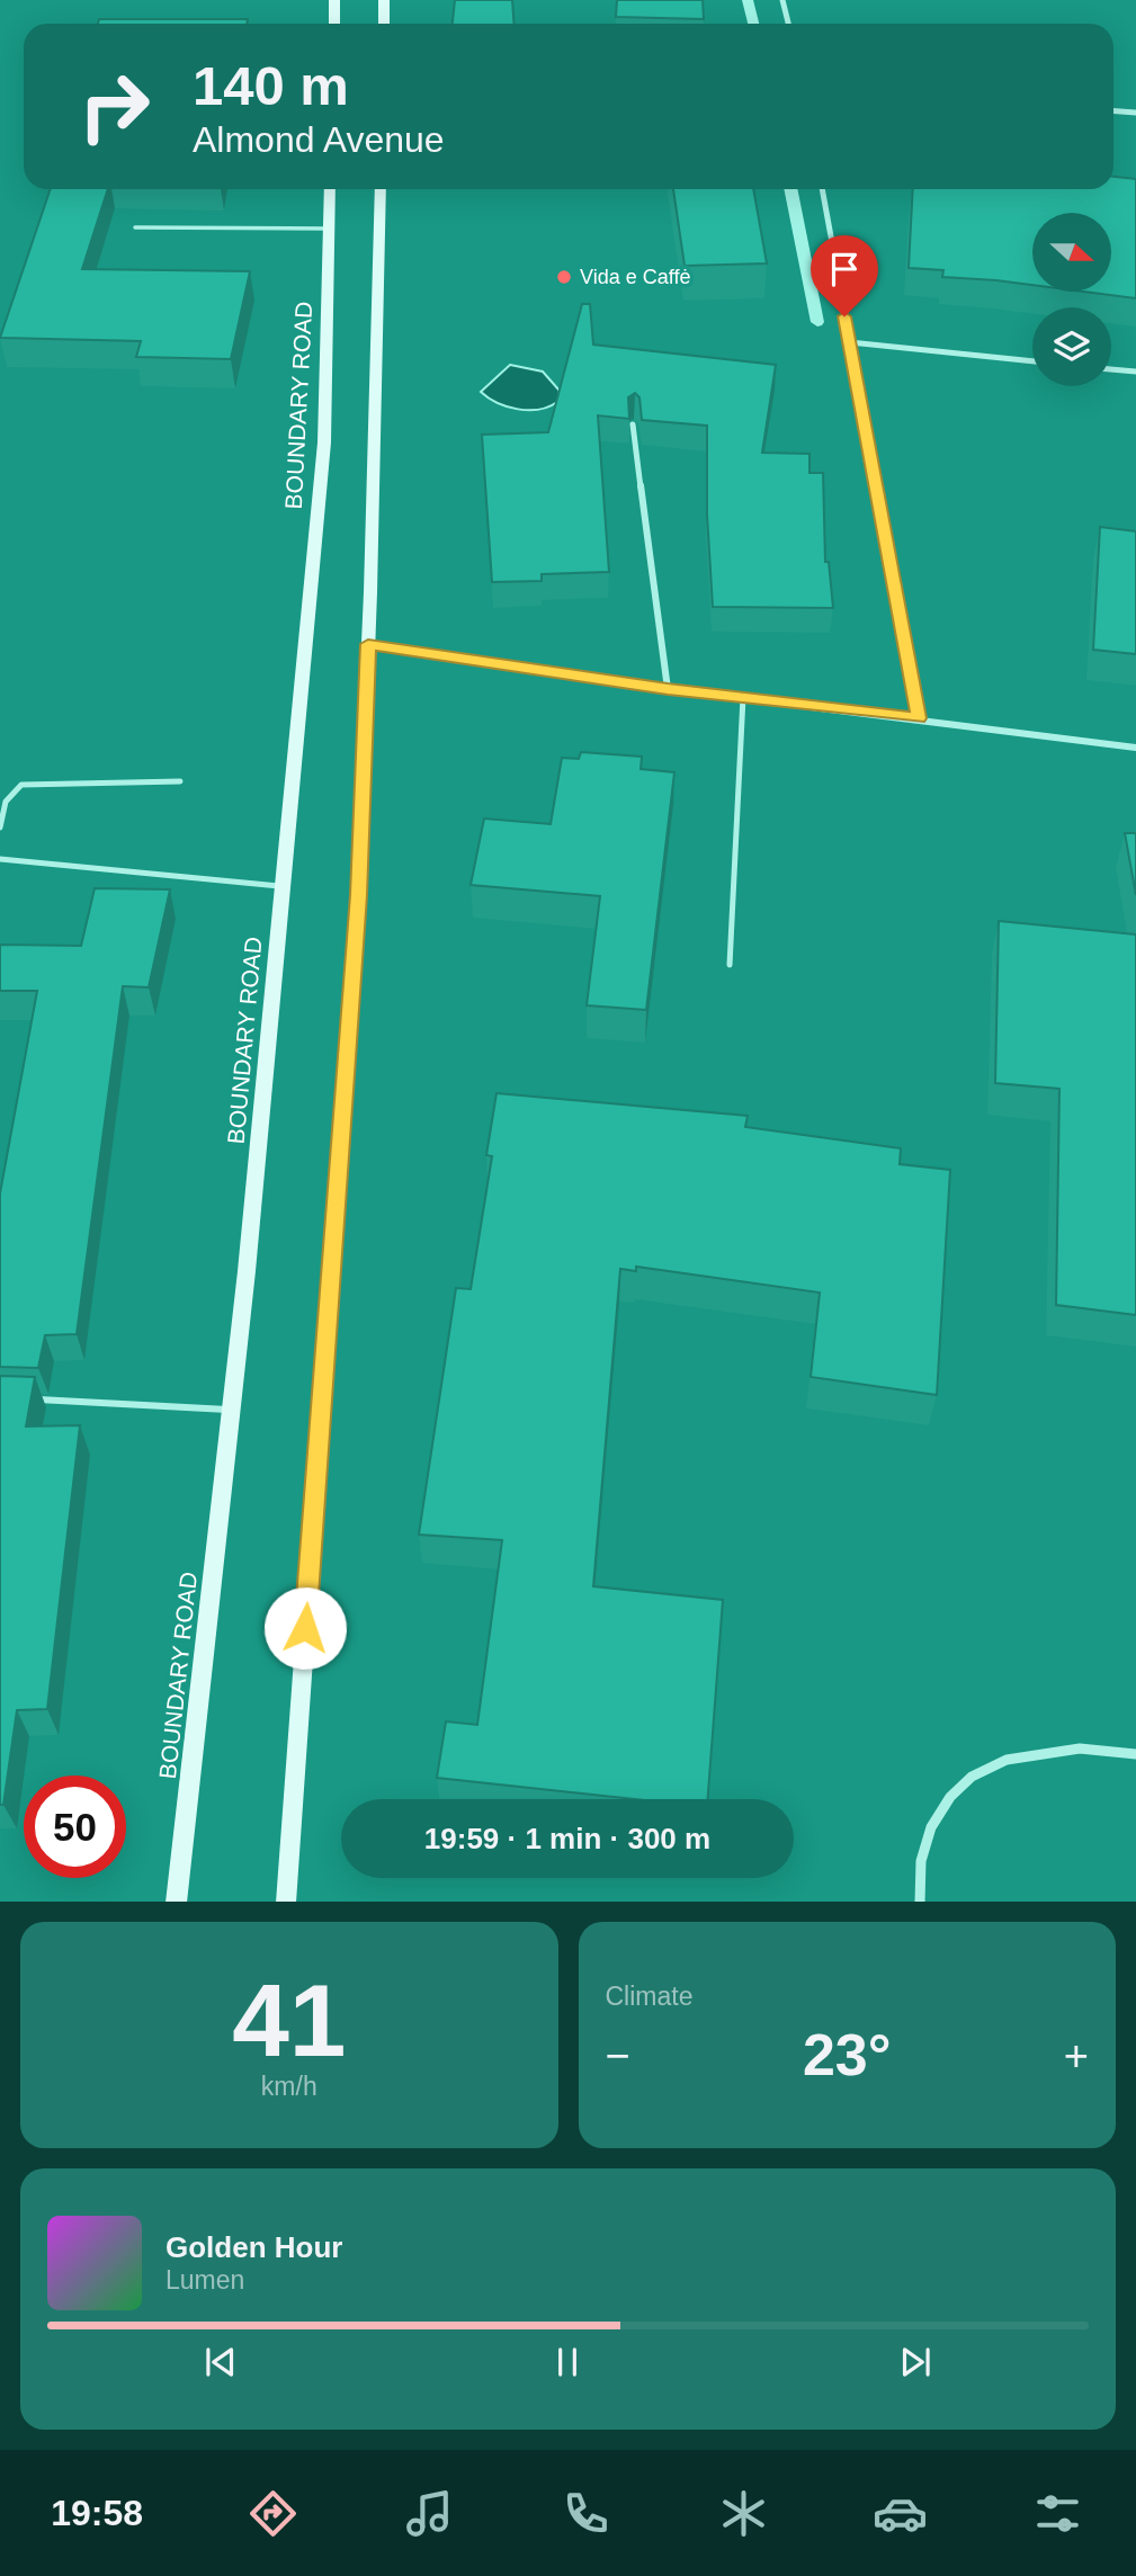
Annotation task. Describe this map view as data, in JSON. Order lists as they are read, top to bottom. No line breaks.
{"streets":{"main road":["BOUNDARY ROAD"]},"places":["Vida e Caffė"],"north":"right","page":{"turn":["140 m","Almond Avenue"],"limit":"50","trip":"19:59 · 1 min · 300 m","tile":[["41","km/h"],"Climate"],"heat":["−","23°","+"],"song":["Golden Hour","Lumen"],"tabs":"19:58"}}
